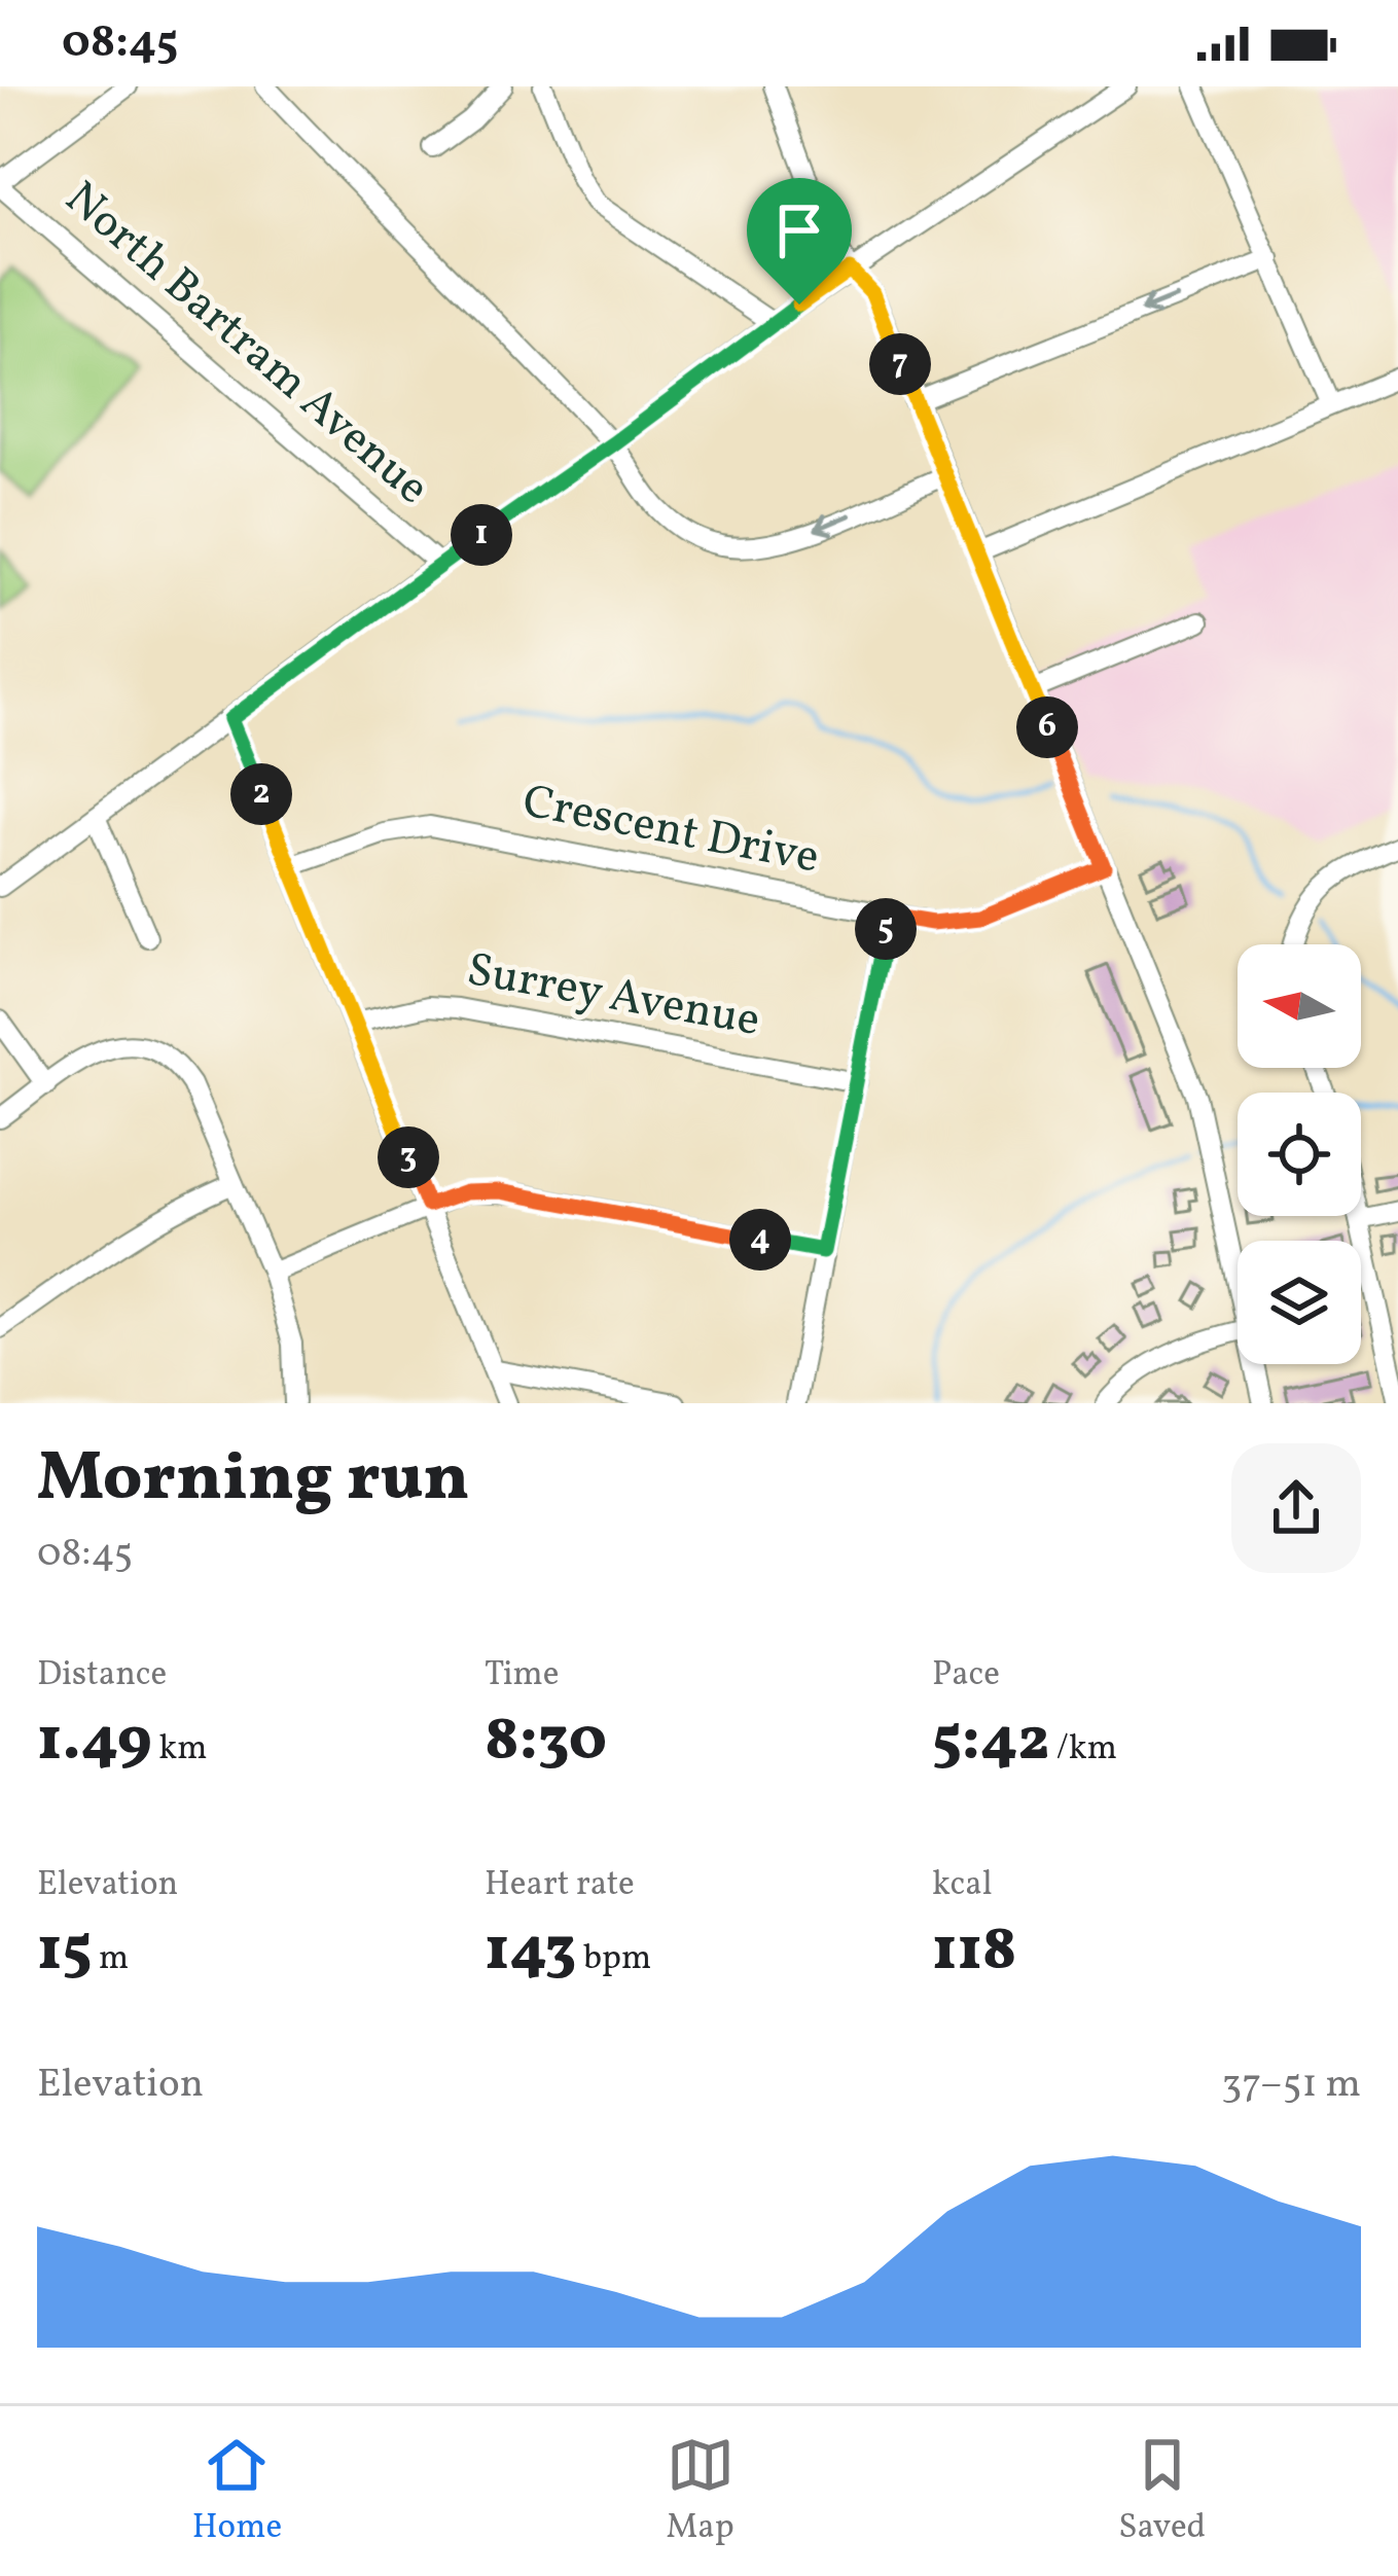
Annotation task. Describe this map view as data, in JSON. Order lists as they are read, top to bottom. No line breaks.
{"streets":{"street":["North Bartram Avenue","Crescent Drive","Surrey Avenue"]},"north":"left","page":{"status":"08:45","pins":["7","1","6","2","5","3","4"],"heading":["Morning run","08:45"],"stats":[["Distance","1.49 km"],["Time","8:30"],["Pace","5:42 /km"],["Elevation","15 m"],["Heart rate","143 bpm"],["kcal","118"]],"chart":["Elevation","37–51 m"],"tabs":["Home","Map","Saved"]}}
